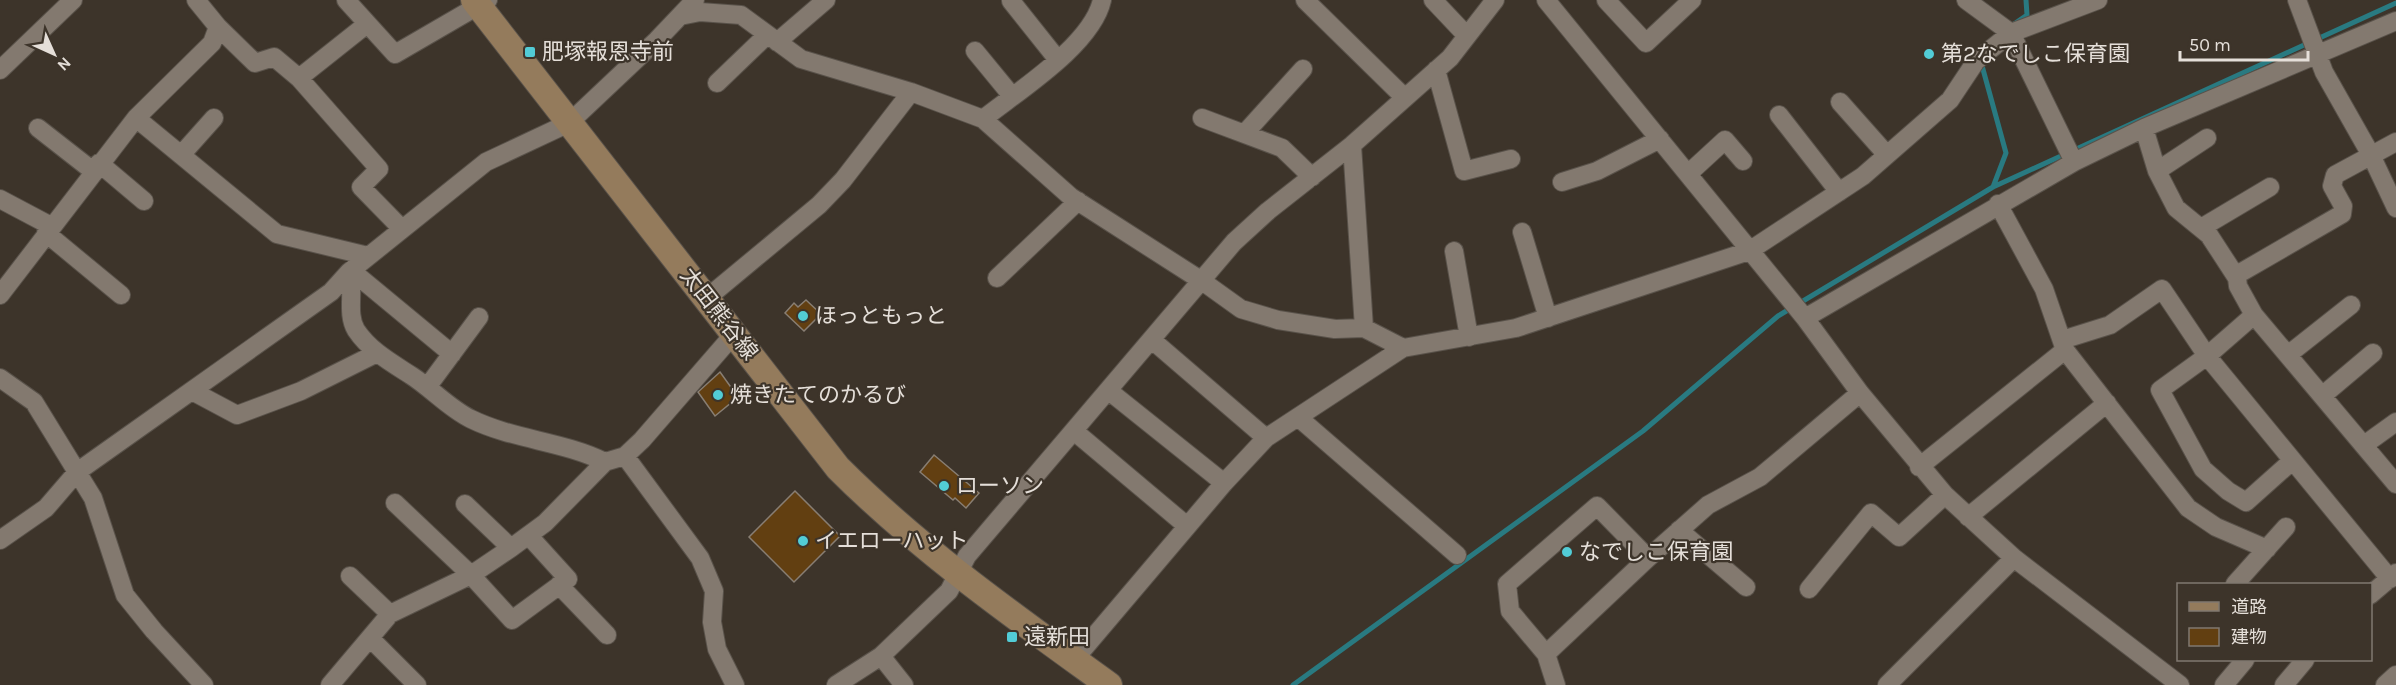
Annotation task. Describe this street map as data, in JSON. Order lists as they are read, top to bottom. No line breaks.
{"streets":{"main road":["太田熊谷線"]},"places":{"transit":["肥塚報恩寺前","遠新田"],"other":["第2なでしこ保育園","ほっともっと","焼きたてのかるび","ローソン","イエローハット","なでしこ保育園"]},"legend":["道路","建物"],"scale_bar":"50 m","north":"bottom right"}
